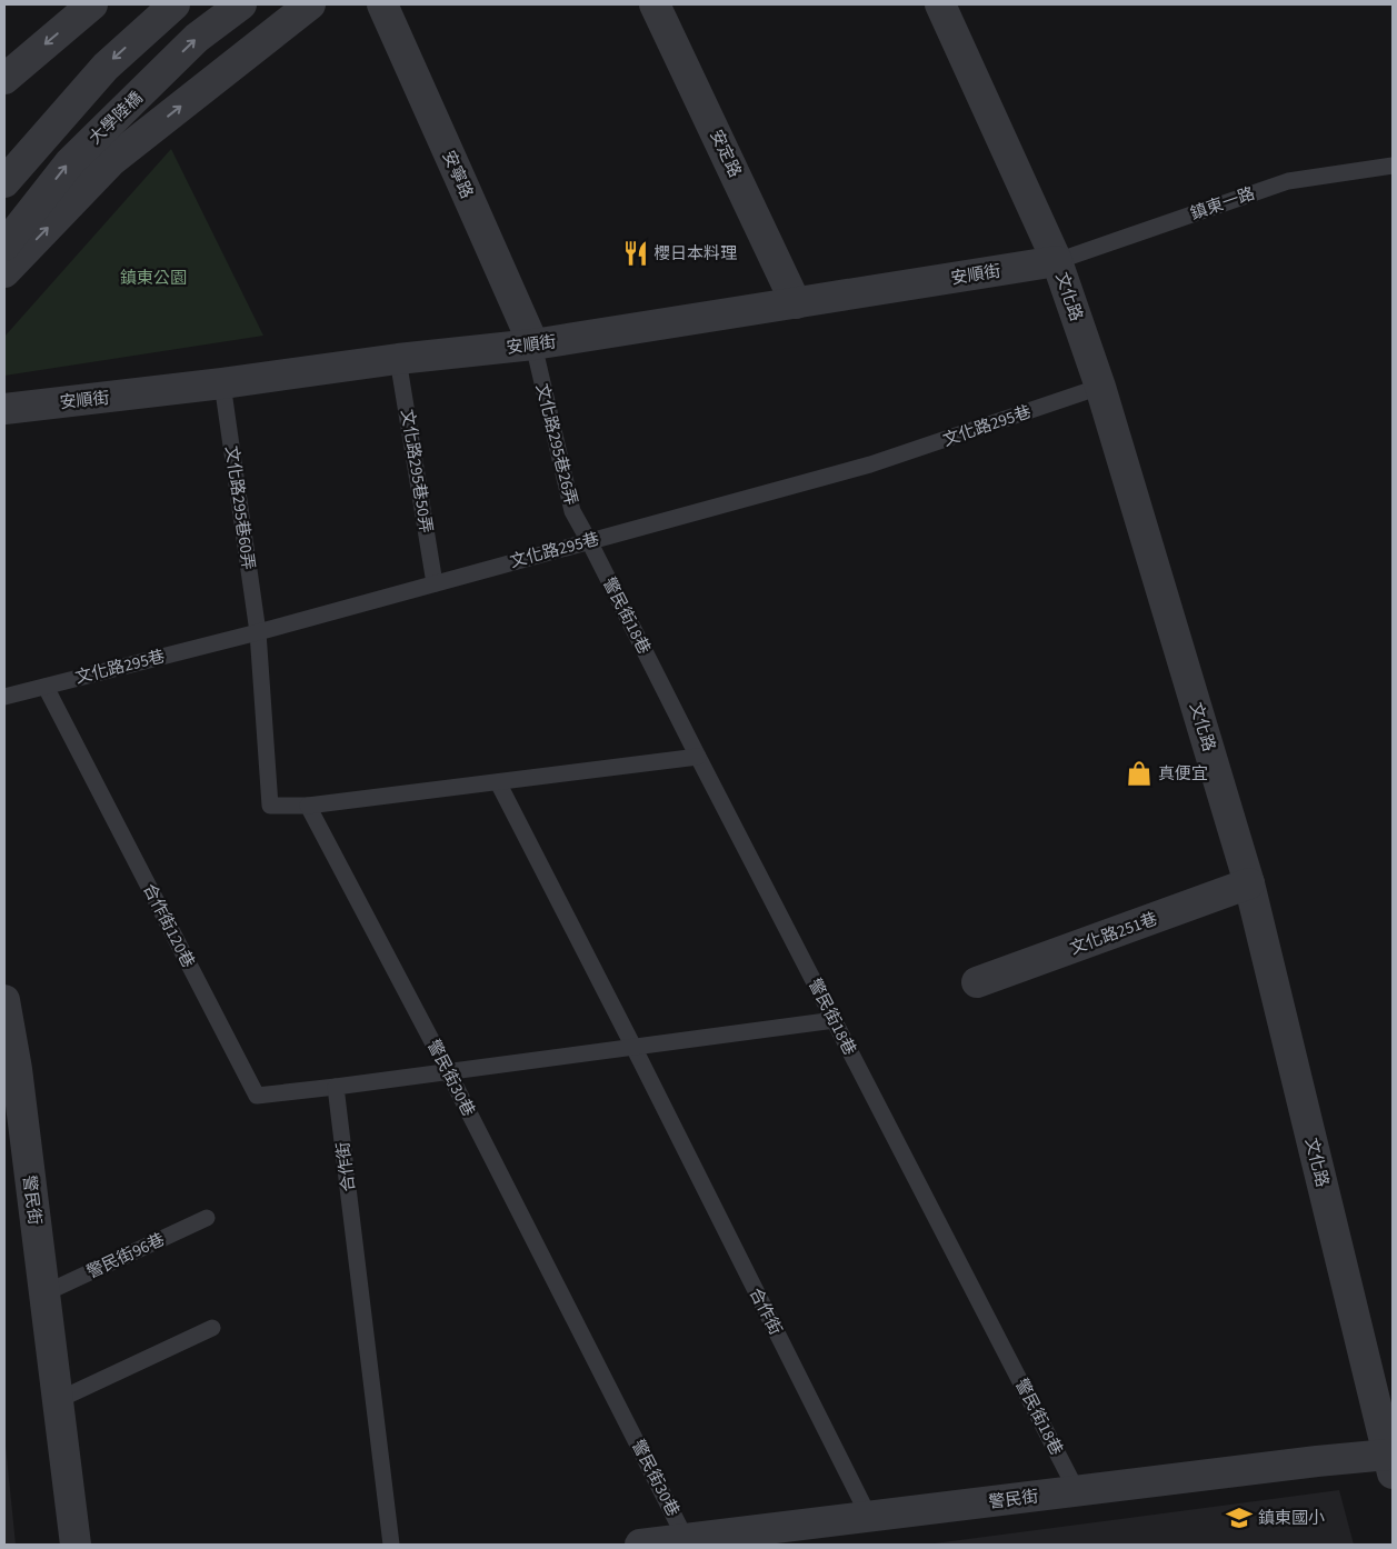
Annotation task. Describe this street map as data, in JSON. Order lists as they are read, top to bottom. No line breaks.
{"streets":{"street":["大學陸橋","安定路","安寧路","安順街","文化路","文化路251巷","警民街"],"lane":["鎮東一路","文化路295巷","文化路295巷26弄","文化路295巷50弄","文化路295巷60弄","警民街18巷","合作街120巷","警民街30巷","合作街","警民街96巷"]},"crossings":[["安定路","安順街"],["安寧路","安順街"],["安寧路","文化路295巷26弄"],["鎮東一路","安順街"],["鎮東一路","文化路"],["安順街","文化路"],["安順街","文化路295巷26弄"],["安順街","文化路295巷50弄"],["安順街","文化路295巷60弄"],["文化路","文化路295巷"],["文化路","文化路251巷"],["文化路","警民街"],["文化路295巷","文化路295巷26弄"],["文化路295巷","文化路295巷50弄"],["文化路295巷","文化路295巷60弄"],["文化路295巷","警民街18巷"],["文化路295巷","合作街120巷"],["文化路295巷26弄","警民街18巷"],["警民街18巷","警民街"],["合作街120巷","合作街"],["警民街30巷","警民街"],["合作街","警民街"],["警民街","警民街96巷"]],"parks":["鎮東公園"],"places":{"restaurant":["櫻日本料理"],"shop":["真便宜"],"school or university":["鎮東國小"]}}
